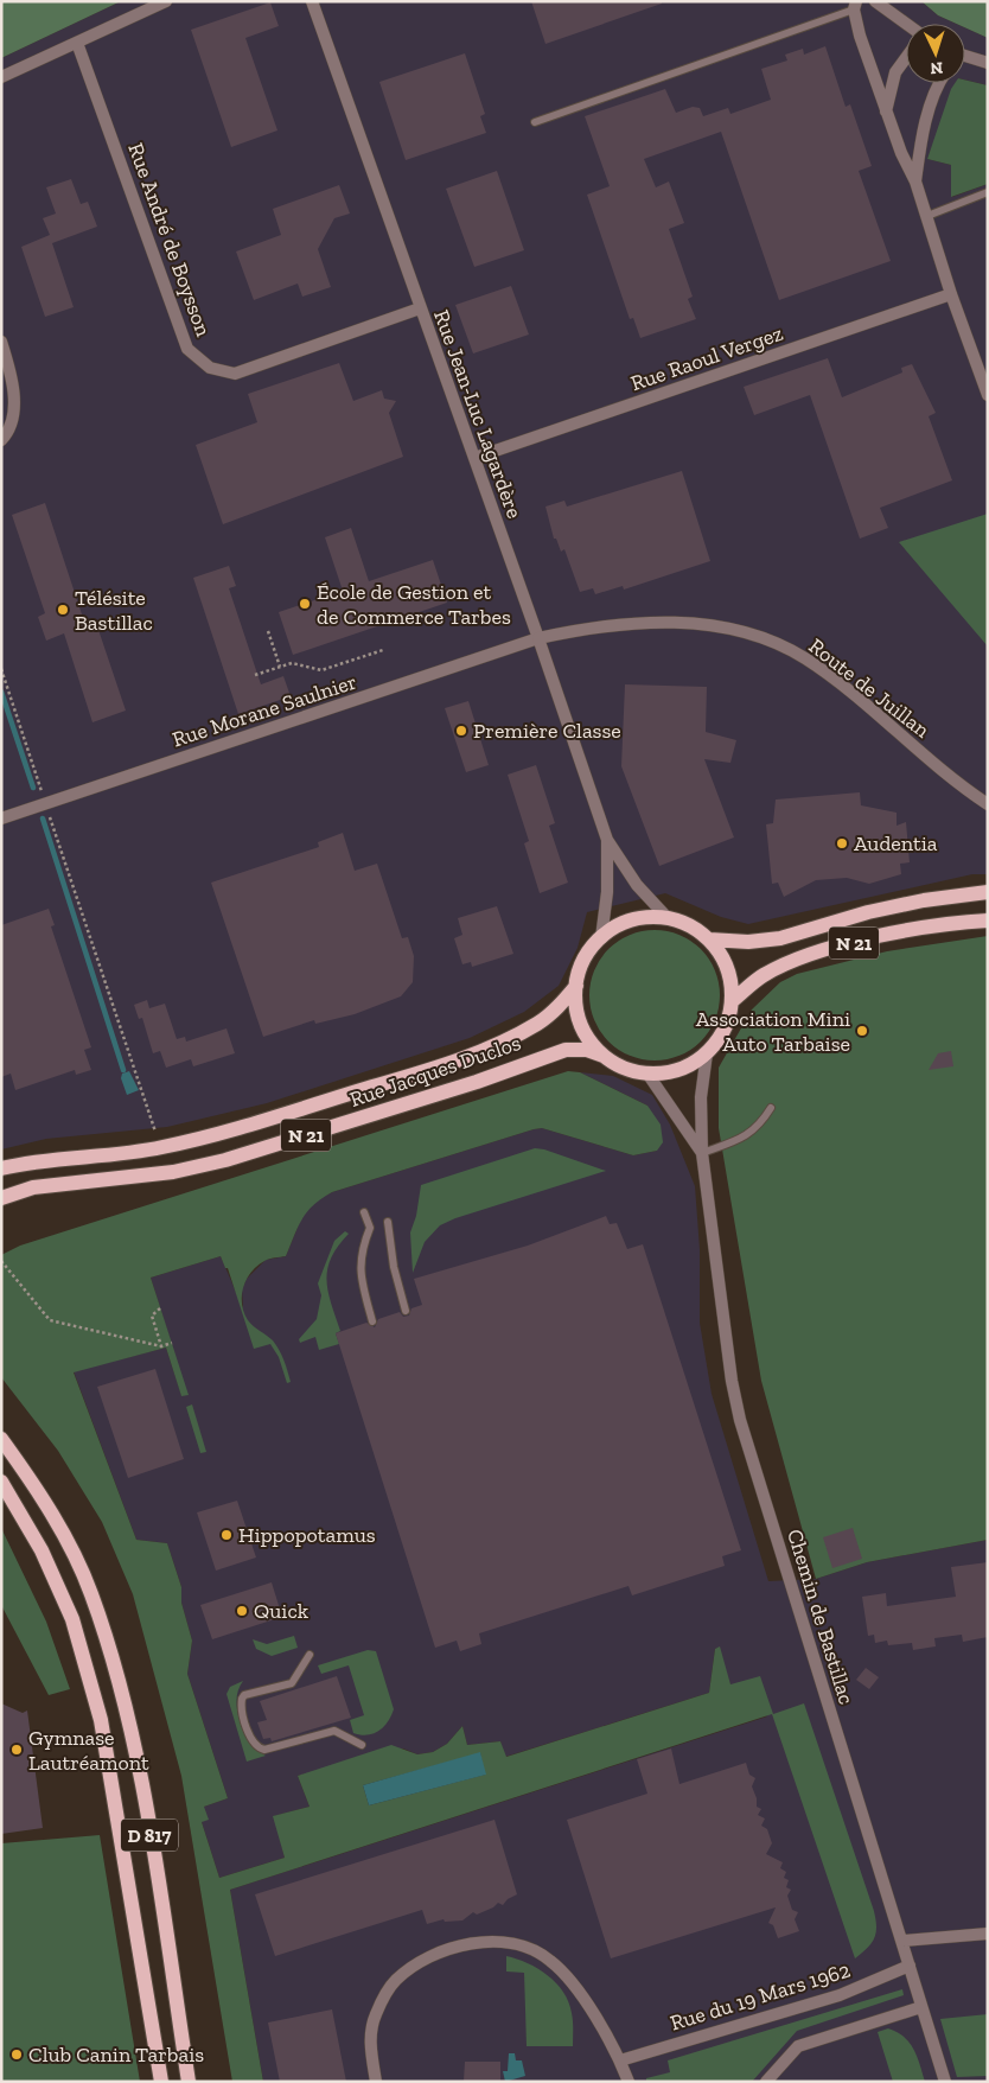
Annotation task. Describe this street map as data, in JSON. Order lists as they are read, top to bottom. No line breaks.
{"streets":{"main road":["N 21","Rue Jacques Duclos","D 817"],"street":["Rue André de Boysson","Rue Raoul Vergez","Rue Jean-Luc Lagardère","Route de Juillan","Rue Morane Saulnier","Chemin de Bastillac","Rue du 19 Mars 1962"]},"crossings":[["Rue André de Boysson","Rue Jean-Luc Lagardère"],["Rue Raoul Vergez","Rue Jean-Luc Lagardère"],["Rue Jean-Luc Lagardère","Route de Juillan"],["Rue Jean-Luc Lagardère","Rue Morane Saulnier"],["Rue Jean-Luc Lagardère","N 21"],["Rue Jean-Luc Lagardère","Rue Jacques Duclos"],["Rue Jean-Luc Lagardère","Chemin de Bastillac"],["Route de Juillan","Rue Morane Saulnier"],["N 21","Rue Jacques Duclos"],["N 21","Chemin de Bastillac"],["Rue Jacques Duclos","Chemin de Bastillac"],["Chemin de Bastillac","Rue du 19 Mars 1962"]],"places":["École de Gestion et de Commerce Tarbes","Télésite Bastillac","Première Classe","Audentia","Association Mini Auto Tarbaise","Hippopotamus","Quick","Gymnase Lautréamont","Club Canin Tarbais"],"north":"bottom"}
